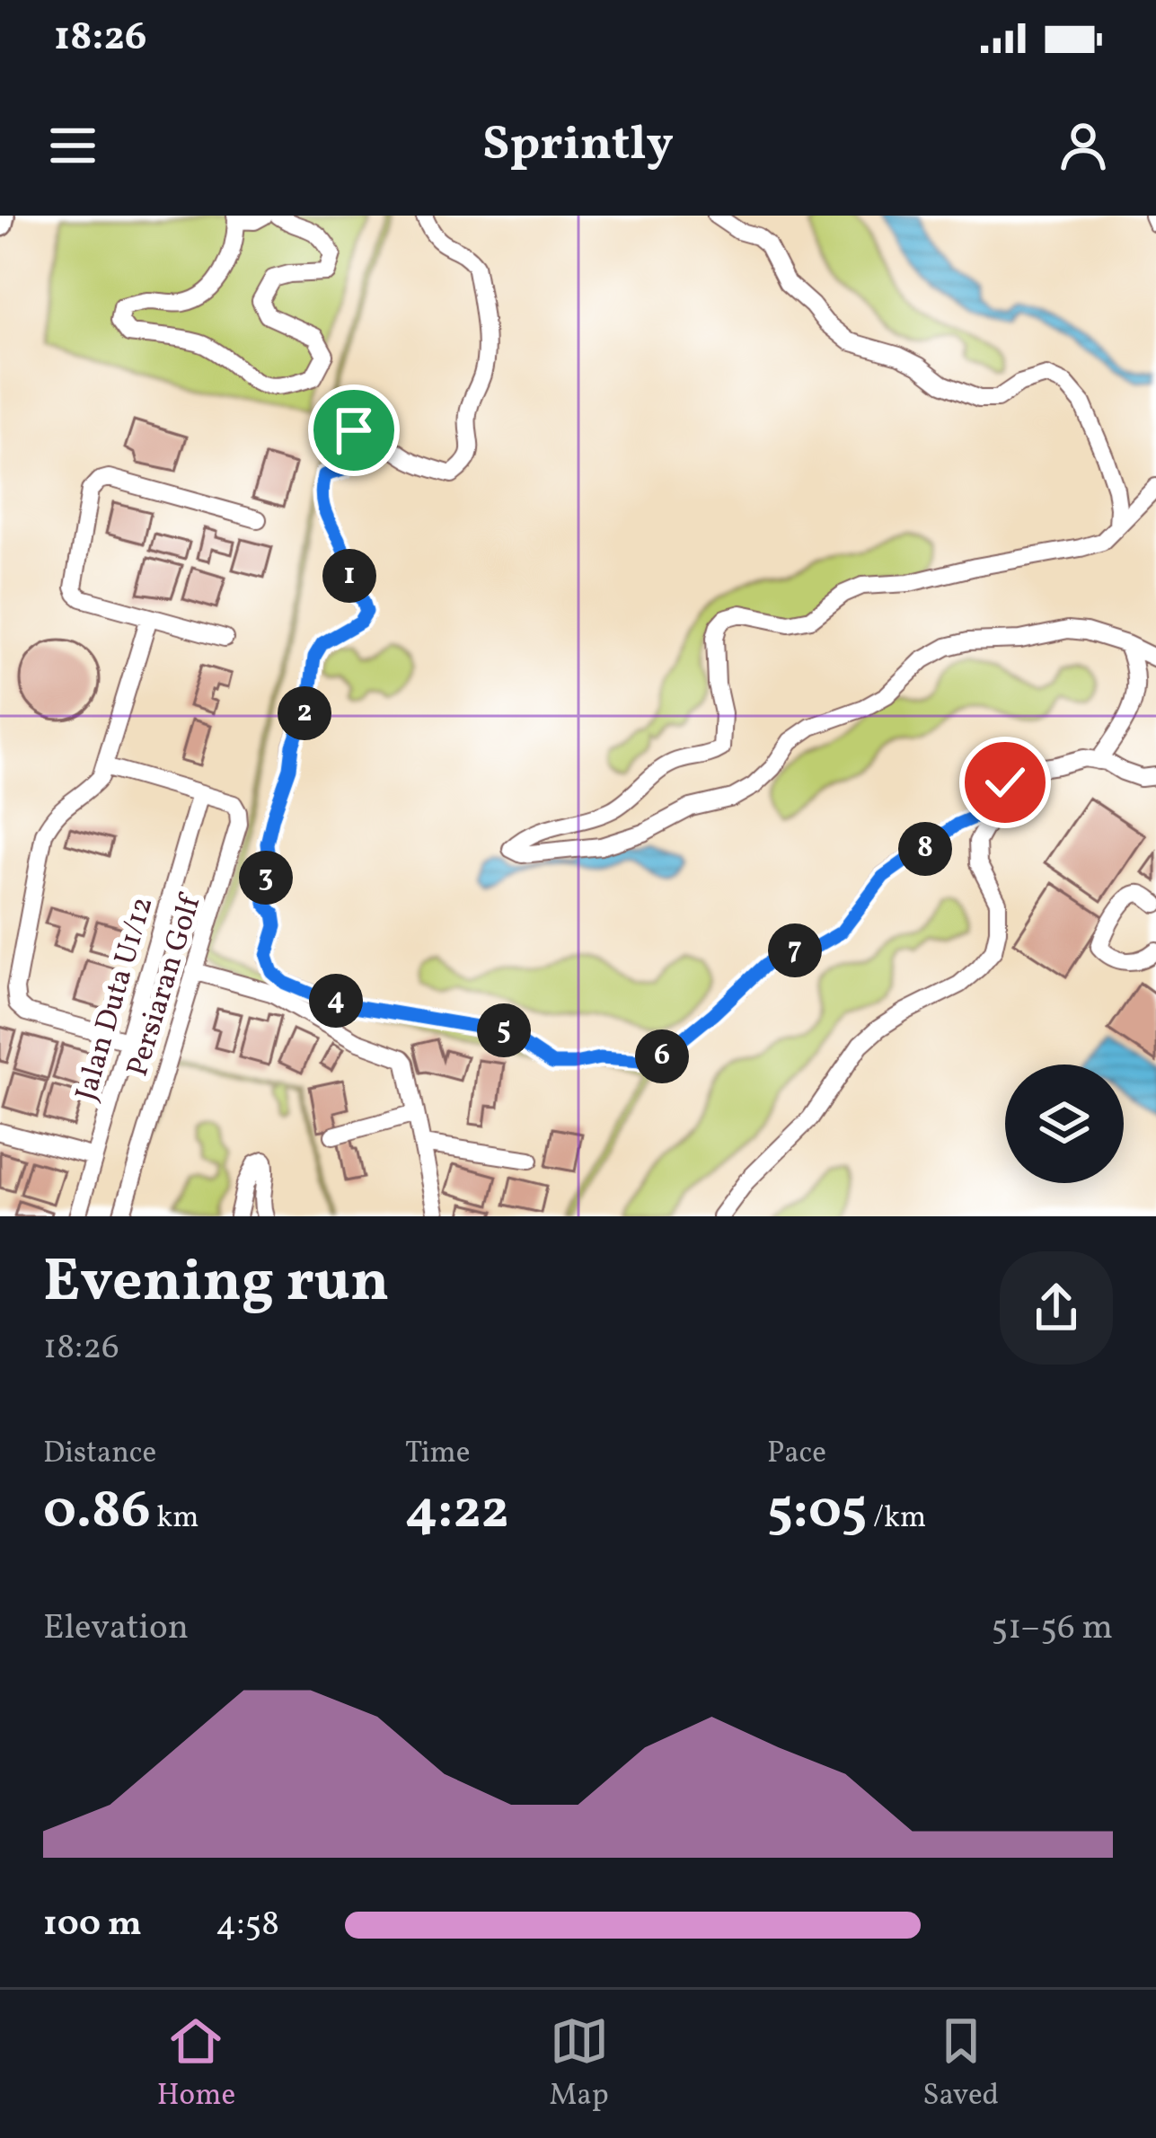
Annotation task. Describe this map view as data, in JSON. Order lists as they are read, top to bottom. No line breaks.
{"streets":{"street":["Persiaran Golf","Jalan Duta U1/12"]},"crossings":[["Persiaran Golf","Jalan Duta U1/12"]],"page":{"status":"18:26","header":"Sprintly","pins":["1","2","8","3","7","4","5","6"],"heading":["Evening run","18:26"],"stats":[["Distance","0.86 km"],["Time","4:22"],["Pace","5:05 /km"]],"chart":["Elevation","51–56 m"],"list":[{"name":"100 m","note":"4:58"}],"tabs":["Home","Map","Saved"]}}
